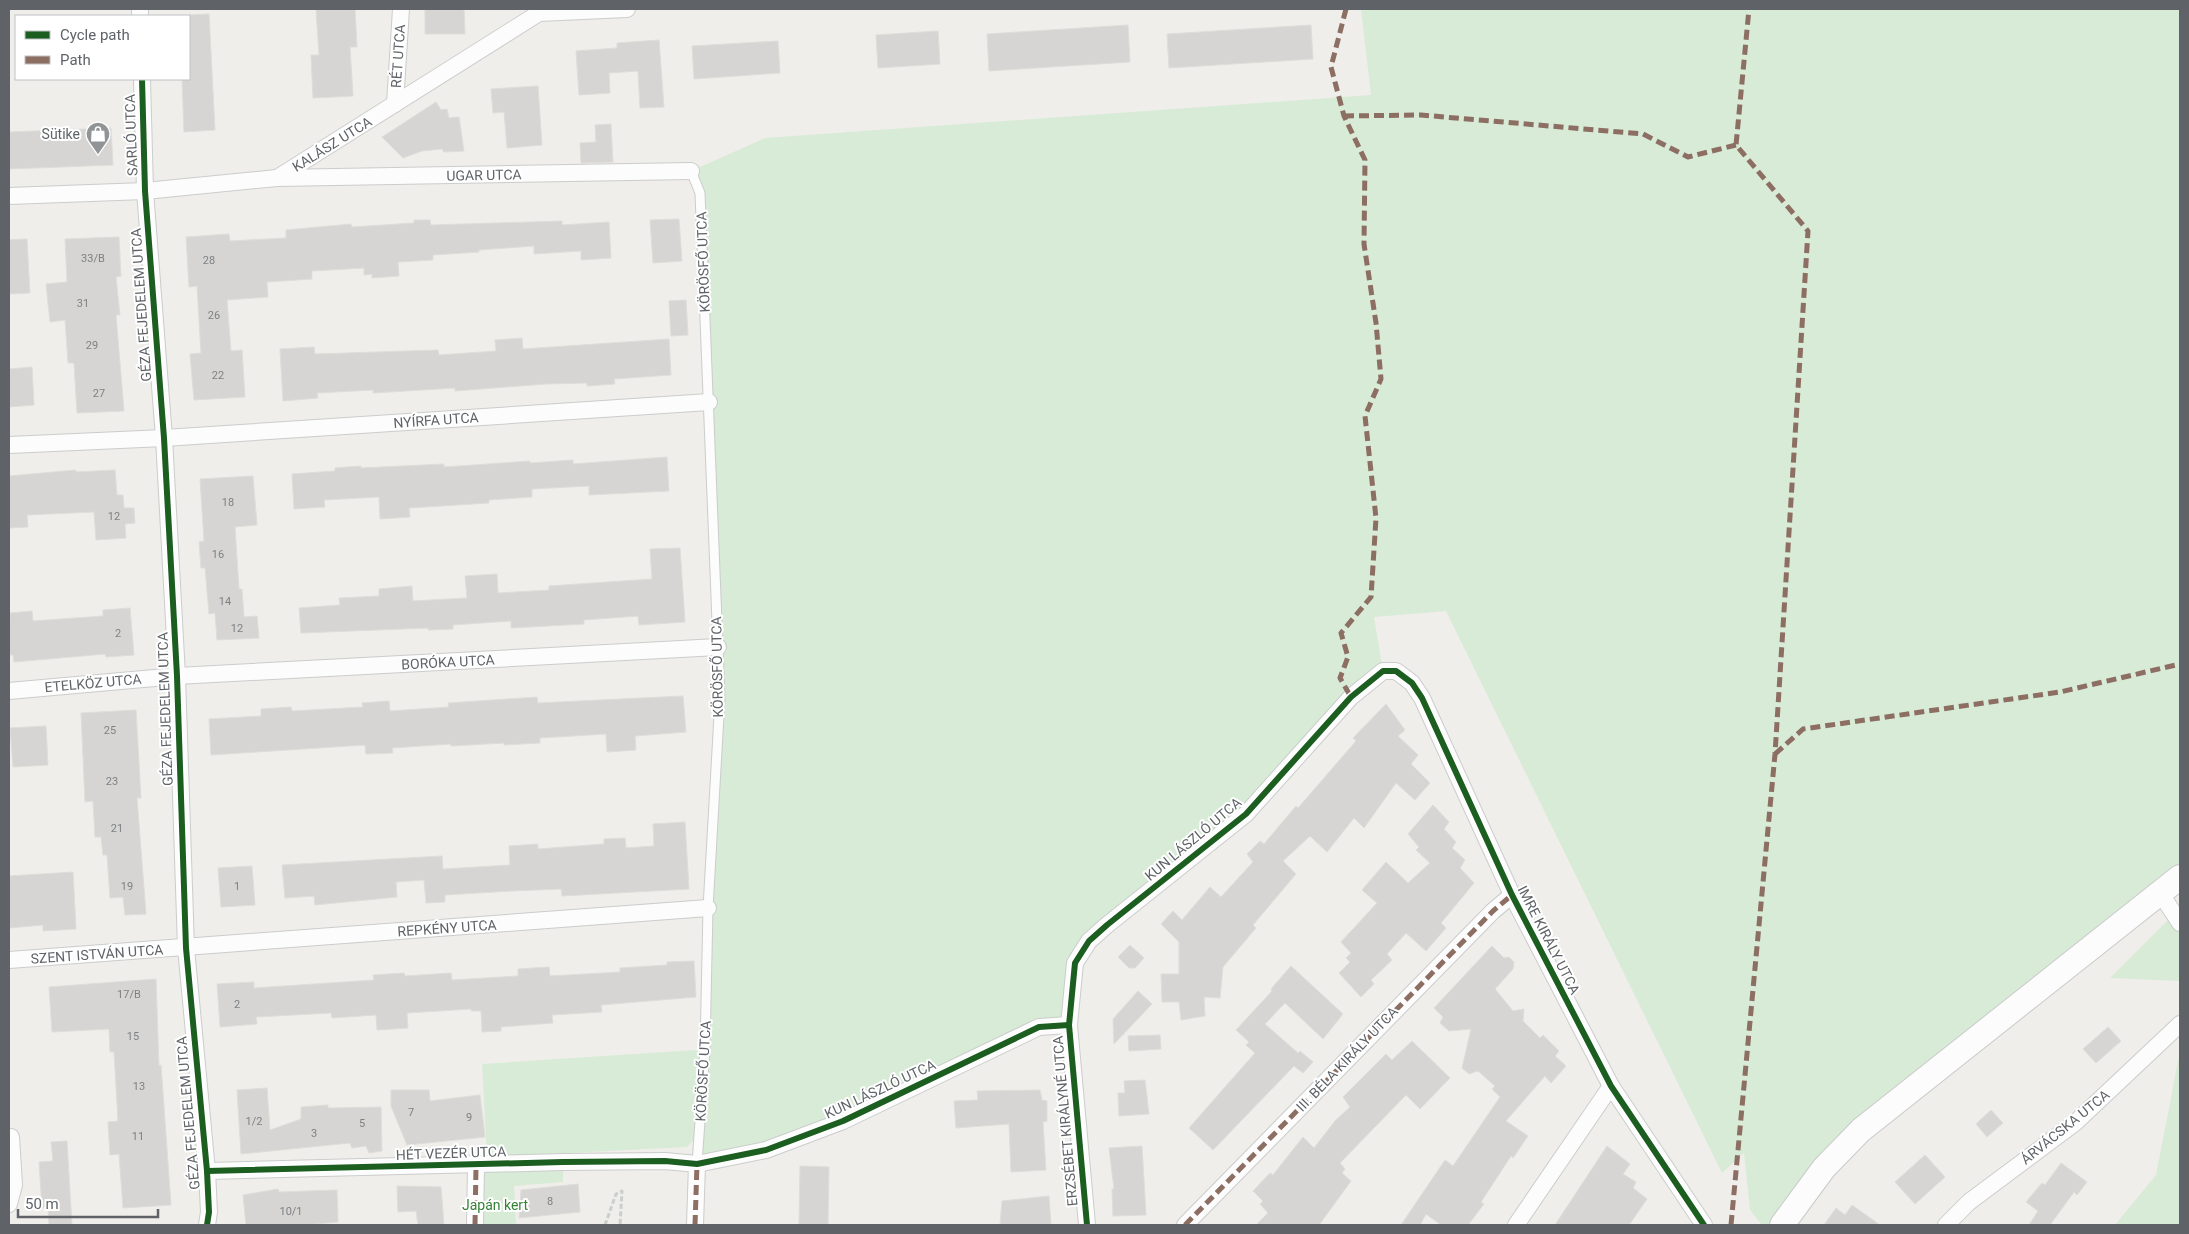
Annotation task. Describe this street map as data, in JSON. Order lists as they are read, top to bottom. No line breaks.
{"streets":{"street":["RÉT UTCA","SARLÓ UTCA","KALÁSZ UTCA","UGAR UTCA","GÉZA FEJEDELEM UTCA","NYÍRFA UTCA","BORÓKA UTCA","ETELKÖZ UTCA","KUN LÁSZLÓ UTCA","REPKÉNY UTCA","IMRE KIRÁLY UTCA","SZENT ISTVÁN UTCA","III. BÉLA KIRÁLY UTCA","ERZSÉBET KIRÁLYNÉ UTCA","ÁRVÁCSKA UTCA","HÉT VEZÉR UTCA"],"lane":["KÖRÖSFŐ UTCA"]},"crossings":[["RÉT UTCA","KALÁSZ UTCA"],["SARLÓ UTCA","KALÁSZ UTCA"],["SARLÓ UTCA","GÉZA FEJEDELEM UTCA"],["KALÁSZ UTCA","UGAR UTCA"],["KALÁSZ UTCA","GÉZA FEJEDELEM UTCA"],["UGAR UTCA","KÖRÖSFŐ UTCA"],["KÖRÖSFŐ UTCA","NYÍRFA UTCA"],["KÖRÖSFŐ UTCA","BORÓKA UTCA"],["KÖRÖSFŐ UTCA","KUN LÁSZLÓ UTCA"],["KÖRÖSFŐ UTCA","REPKÉNY UTCA"],["KÖRÖSFŐ UTCA","HÉT VEZÉR UTCA"],["GÉZA FEJEDELEM UTCA","NYÍRFA UTCA"],["GÉZA FEJEDELEM UTCA","BORÓKA UTCA"],["GÉZA FEJEDELEM UTCA","ETELKÖZ UTCA"],["GÉZA FEJEDELEM UTCA","REPKÉNY UTCA"],["GÉZA FEJEDELEM UTCA","SZENT ISTVÁN UTCA"],["GÉZA FEJEDELEM UTCA","HÉT VEZÉR UTCA"],["BORÓKA UTCA","ETELKÖZ UTCA"],["KUN LÁSZLÓ UTCA","IMRE KIRÁLY UTCA"],["KUN LÁSZLÓ UTCA","ERZSÉBET KIRÁLYNÉ UTCA"],["KUN LÁSZLÓ UTCA","HÉT VEZÉR UTCA"],["REPKÉNY UTCA","SZENT ISTVÁN UTCA"],["IMRE KIRÁLY UTCA","III. BÉLA KIRÁLY UTCA"]],"parks":["Japán kert"],"places":{"shop":["Sütike"]},"house_numbers":["33/B","28","31","26","29","22","27","18","12","16","14","12","2","25","23","21","19","1","17/B","2","15","13","7","9","1/2","5","3","11","8","10/1"],"legend":["Cycle path","Path"],"scale_bar":"50 m"}
